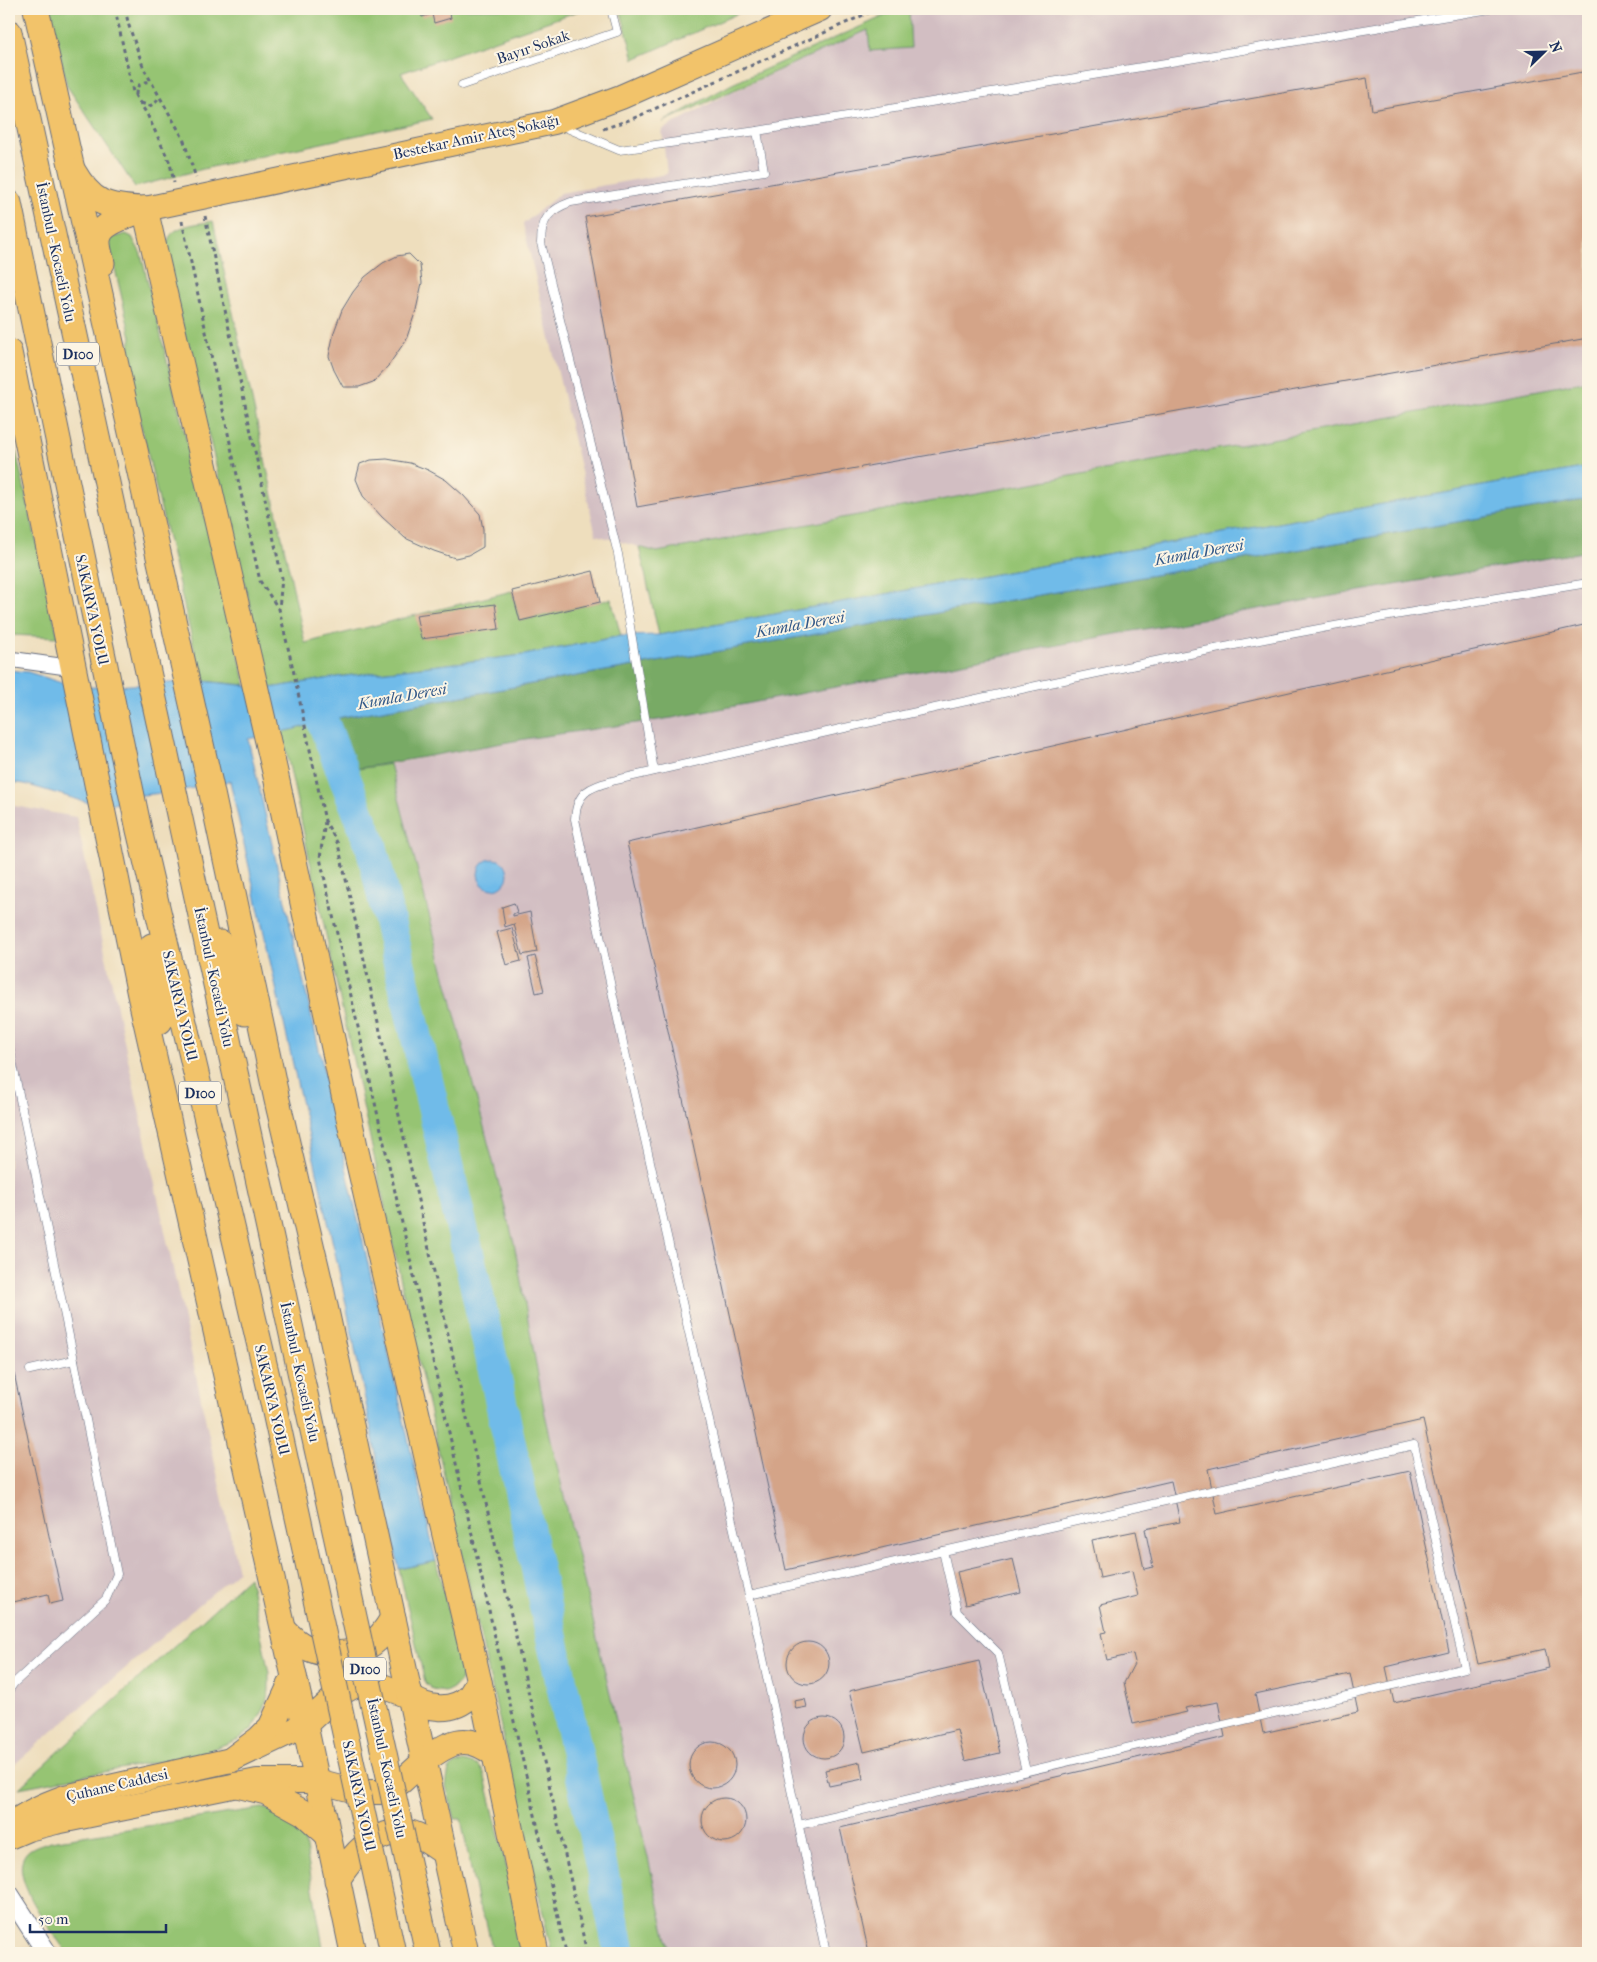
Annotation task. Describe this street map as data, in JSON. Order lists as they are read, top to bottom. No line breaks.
{"streets":{"highway":["İstanbul - Kocaeli Yolu","D100","SAKARYA YOLU"],"main road":["Bestekar Amir Ateş Sokağı","Çuhane Caddesi"],"lane":["Bayır Sokak"]},"water":["Kumla Deresi"],"scale_bar":"50 m","north":"top right"}
